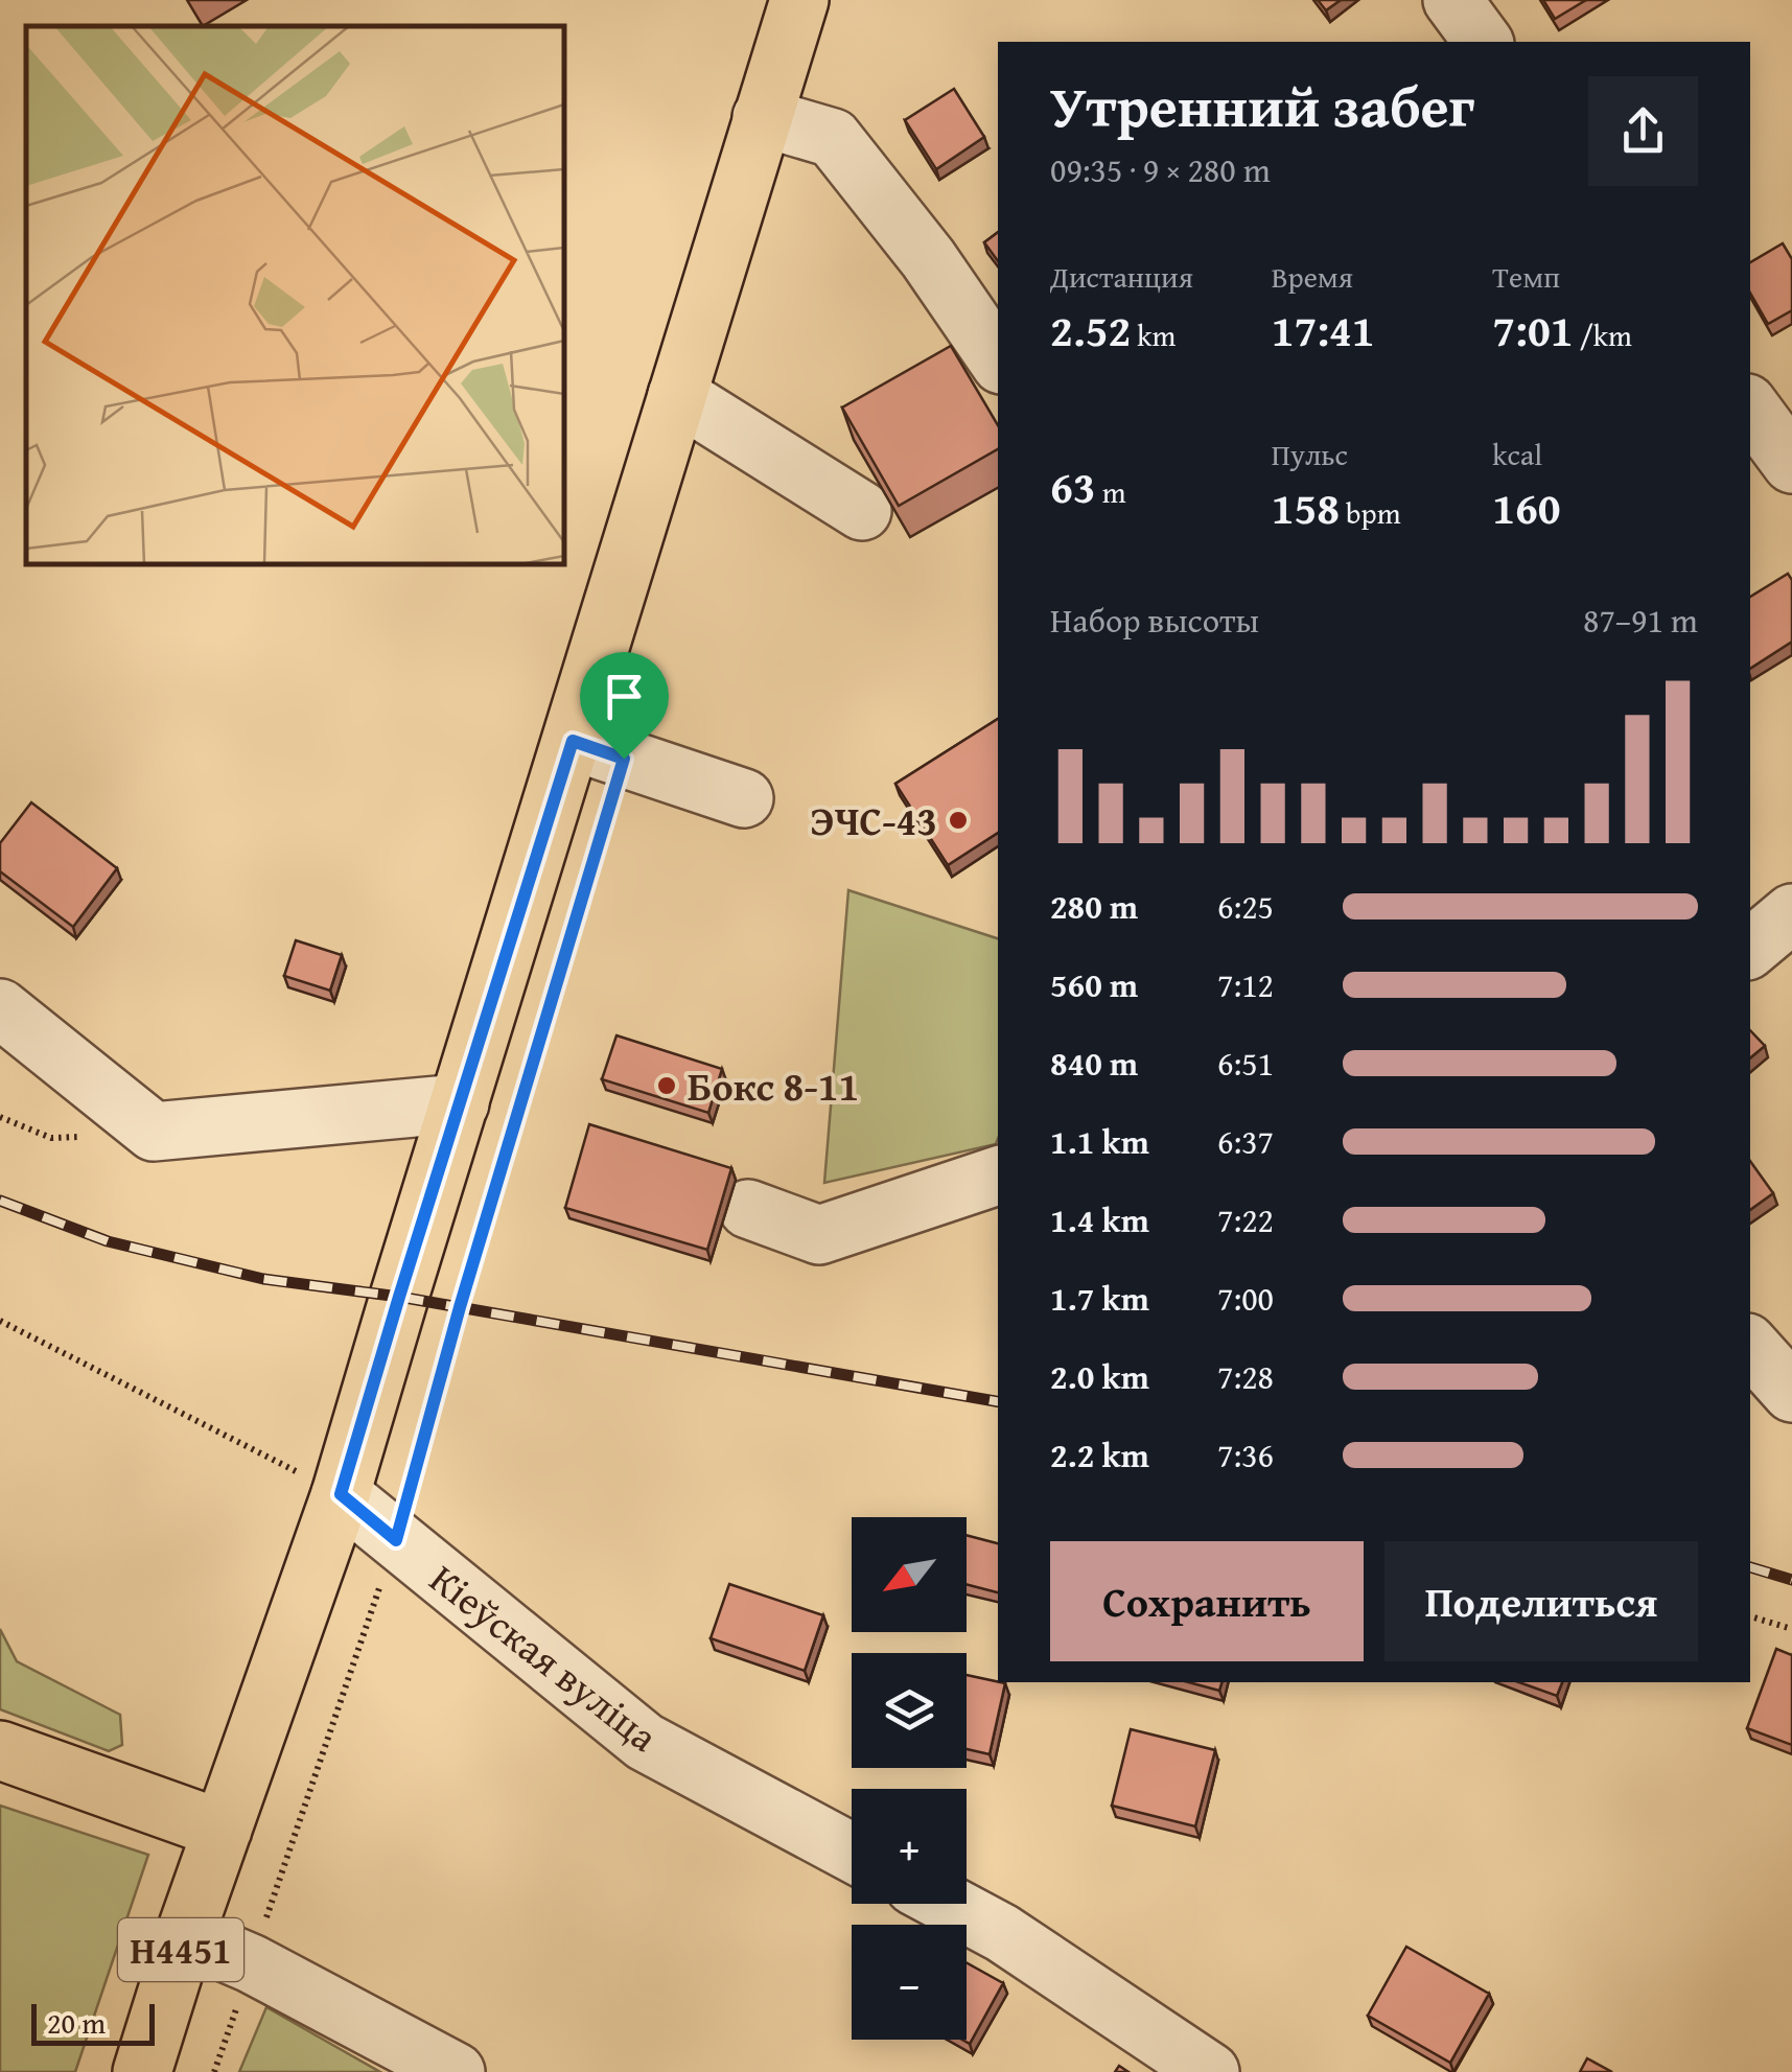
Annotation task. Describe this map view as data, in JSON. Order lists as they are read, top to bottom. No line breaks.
{"streets":{"main road":["Н4451"],"street":["Кіеўская вуліца"]},"places":["ЭЧС-43","Бокс 8-11"],"scale_bar":"20 m","north":"bottom left","page":{"heading":["Утренний забег","09:35 · 9 × 280 m"],"stats":[["Дистанция","2.52 km"],["Время","17:41"],["Темп","7:01 /km"],["63 m"],["Пульс","158 bpm"],["kcal","160"]],"chart":["Набор высоты","87–91 m"],"list":[{"name":"280 m","note":"6:25"},{"name":"560 m","note":"7:12"},{"name":"840 m","note":"6:51"},{"name":"1.1 km","note":"6:37"},{"name":"1.4 km","note":"7:22"},{"name":"1.7 km","note":"7:00"},{"name":"2.0 km","note":"7:28"},{"name":"2.2 km","note":"7:36"}],"map_buttons":["+","−"],"buttons":["Сохранить","Поделиться"],"scale":"20 m"}}
